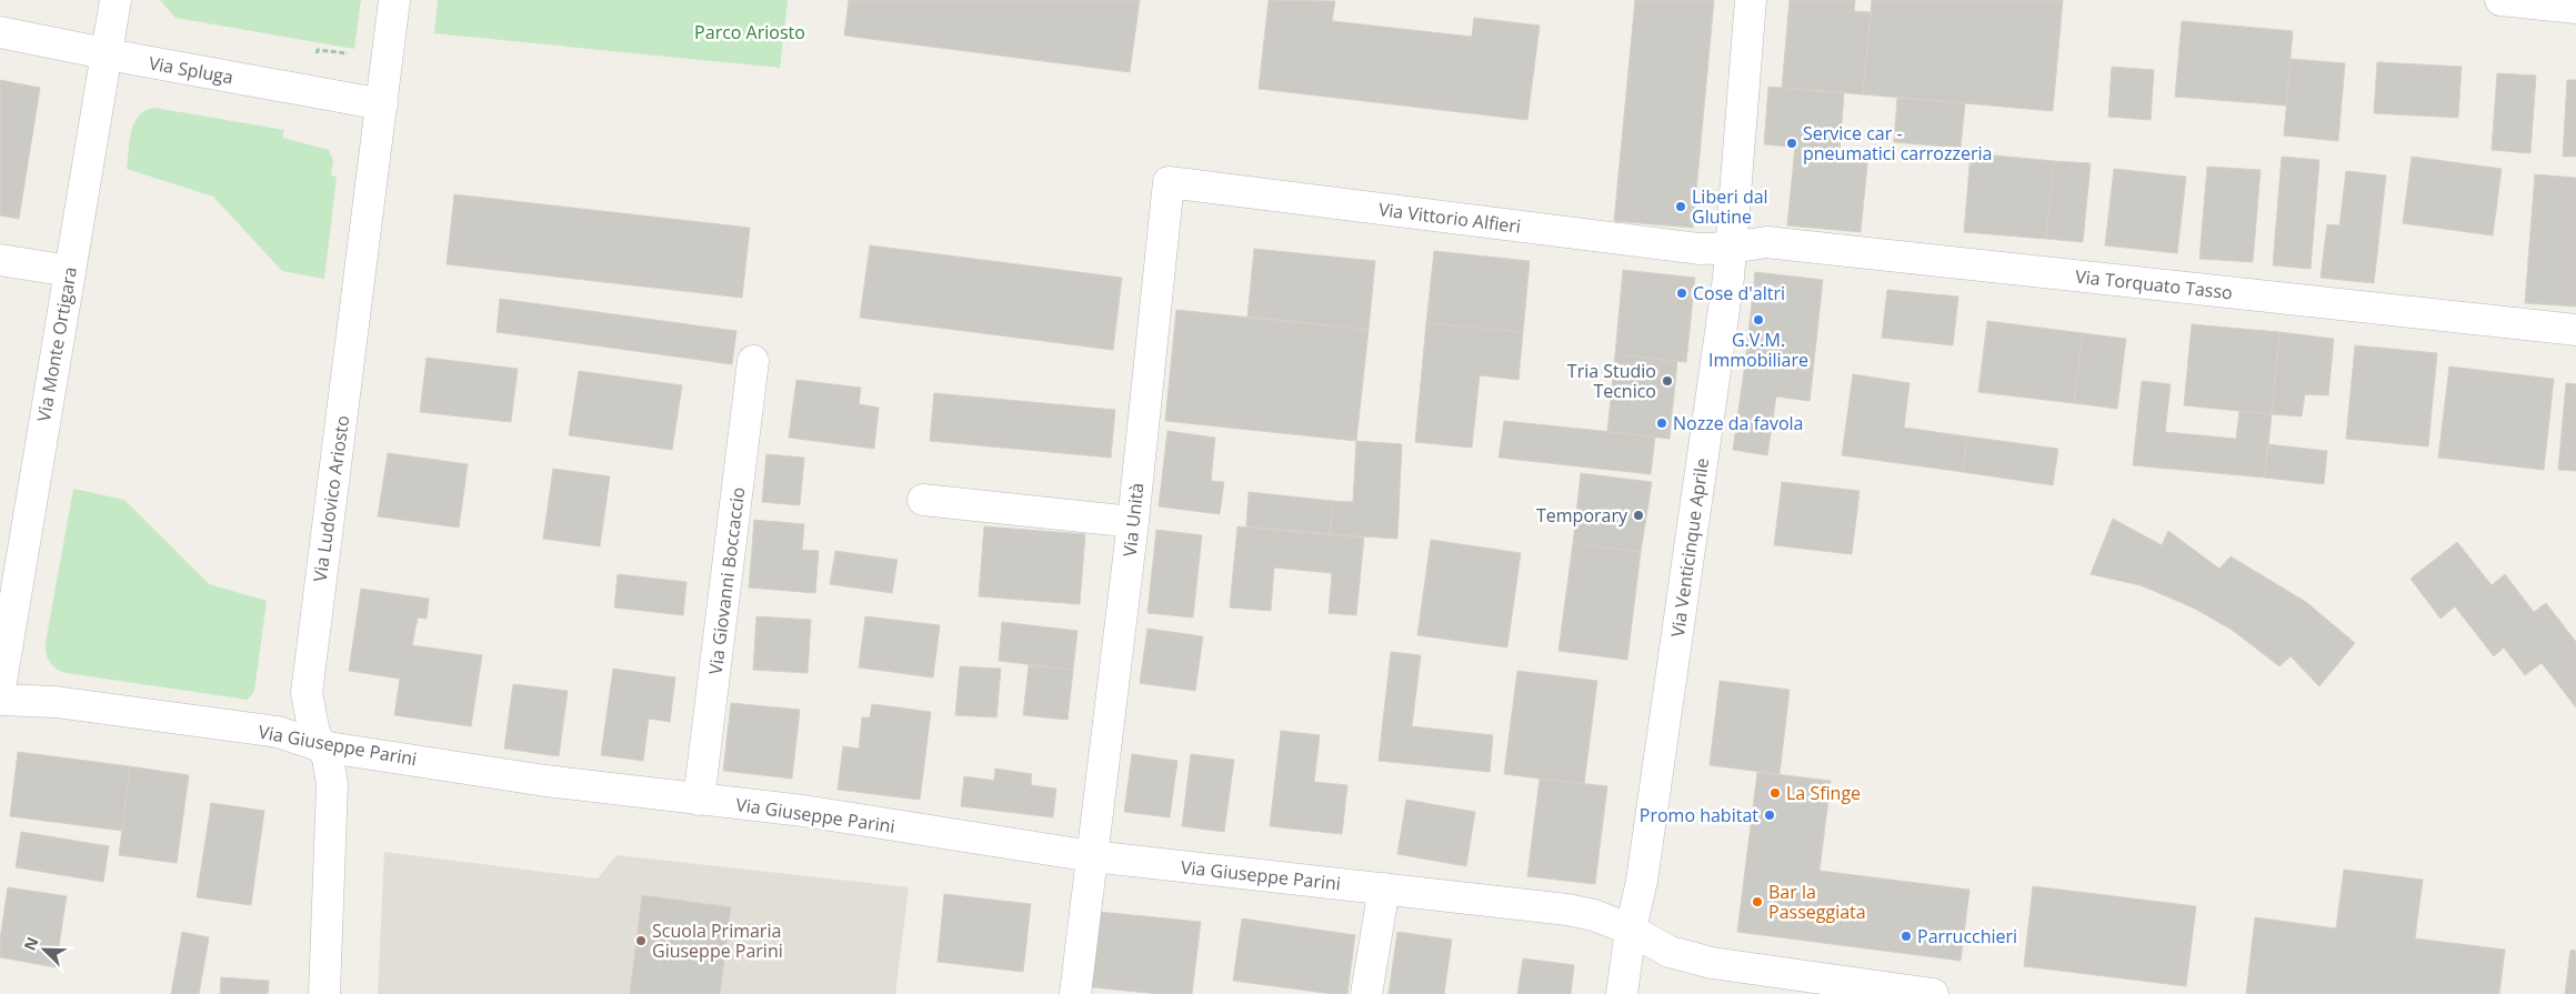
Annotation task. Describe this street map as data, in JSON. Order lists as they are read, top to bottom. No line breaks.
{"streets":{"street":["Via Spluga","Via Vittorio Alfieri","Via Torquato Tasso","Via Monte Ortigara","Via Ludovico Ariosto","Via Unità","Via Venticinque Aprile","Via Giovanni Boccaccio","Via Giuseppe Parini"]},"crossings":[["Via Spluga","Via Monte Ortigara"],["Via Spluga","Via Ludovico Ariosto"],["Via Vittorio Alfieri","Via Torquato Tasso"],["Via Vittorio Alfieri","Via Unità"],["Via Vittorio Alfieri","Via Venticinque Aprile"],["Via Torquato Tasso","Via Venticinque Aprile"],["Via Ludovico Ariosto","Via Giuseppe Parini"],["Via Unità","Via Giuseppe Parini"],["Via Venticinque Aprile","Via Giuseppe Parini"],["Via Giovanni Boccaccio","Via Giuseppe Parini"]],"parks":["Parco Ariosto"],"places":["Service car - pneumatici carrozzeria","Liberi dal Glutine","Cose d'altri","G.V.M. Immobiliare","Tria Studio Tecnico","Nozze da favola","Temporary","La Sfinge","Promo habitat","Bar la Passeggiata","Parrucchieri","Scuola Primaria Giuseppe Parini"],"north":"top left"}
